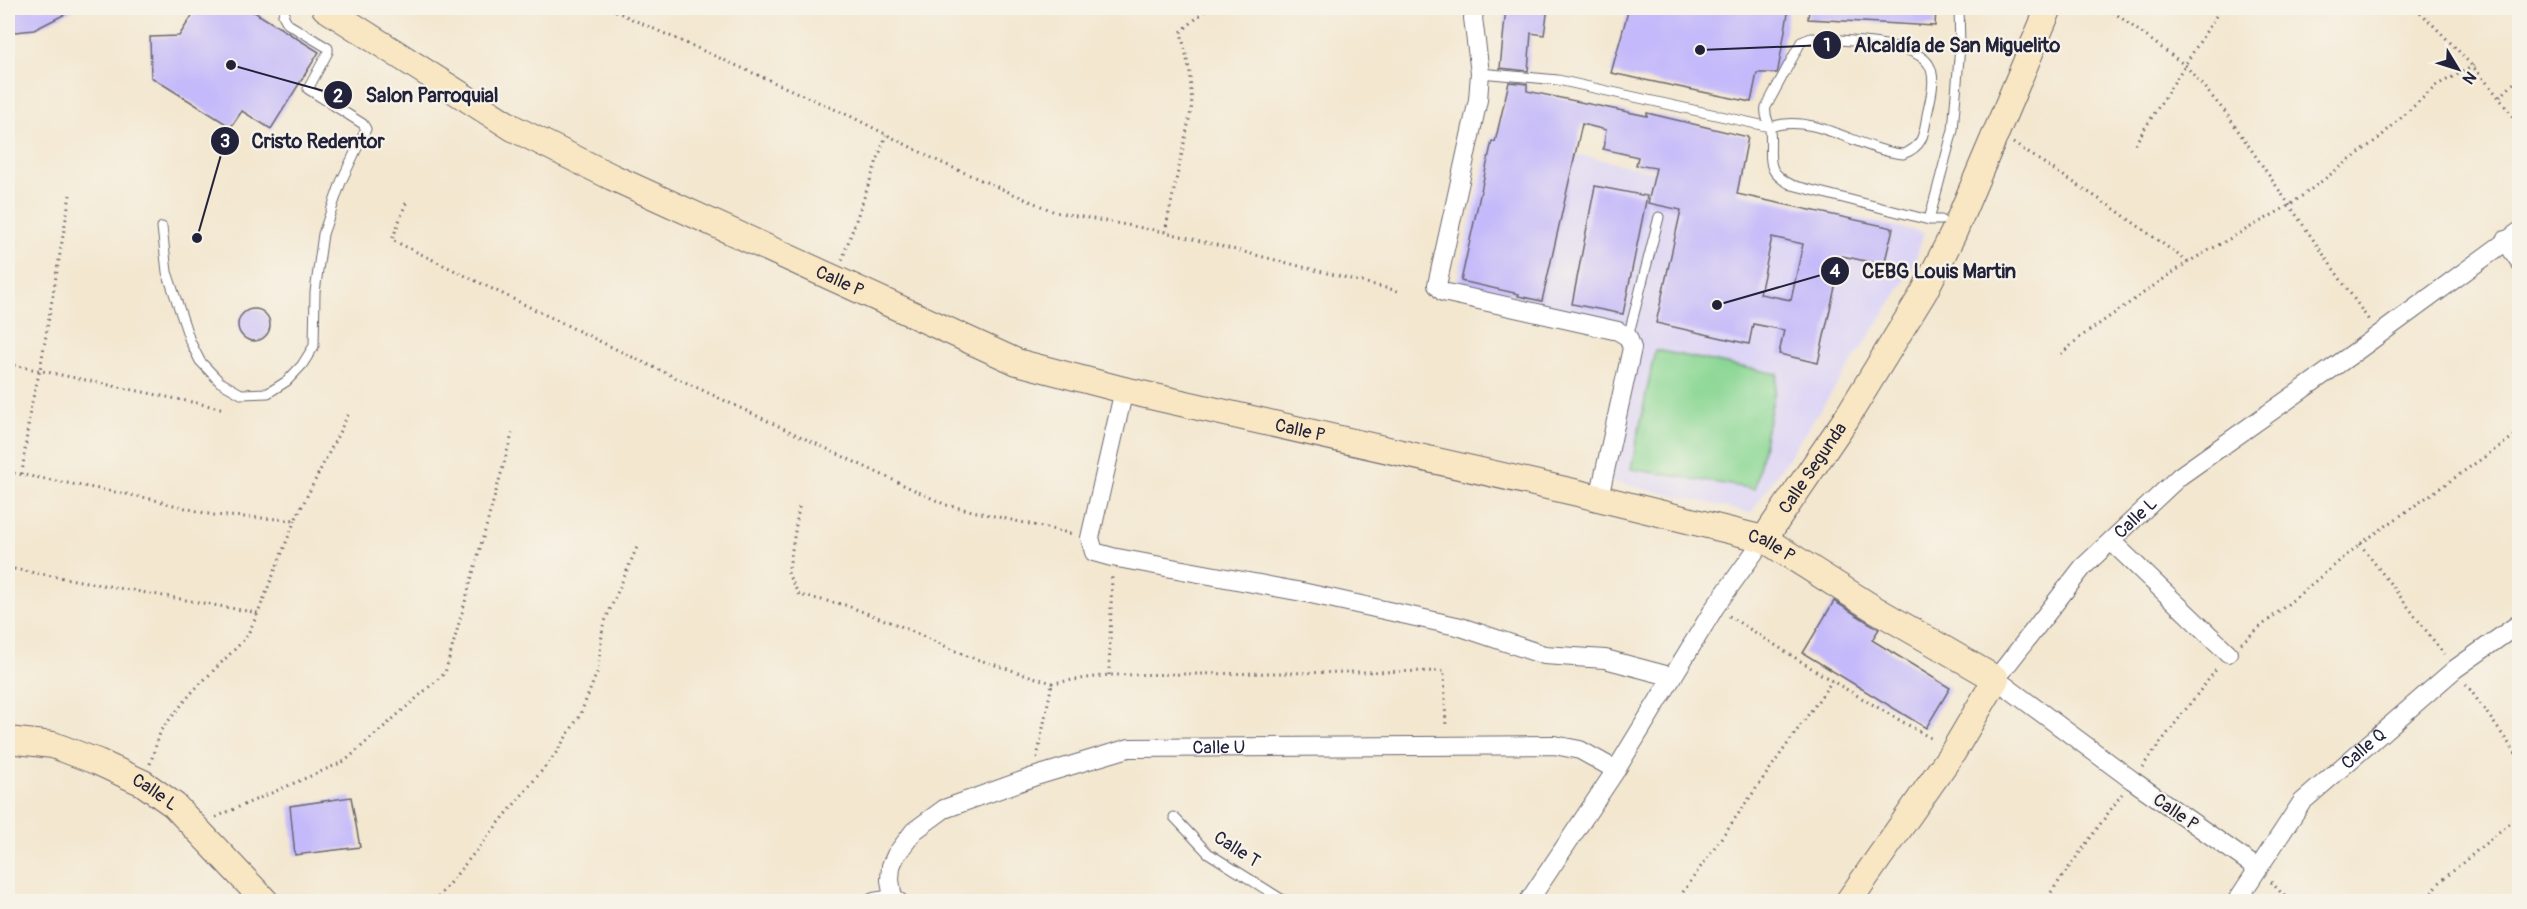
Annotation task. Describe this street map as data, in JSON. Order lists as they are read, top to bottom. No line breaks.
{"streets":{"street":["Calle P","Calle Segunda","Calle L","Calle U","Calle Q"],"lane":["Calle T"]},"crossings":[["Calle P","Calle Segunda"],["Calle P","Calle L"],["Calle P","Calle Q"],["Calle Segunda","Calle U"]],"places":["Alcaldía de San Miguelito","Salon Parroquial","Cristo Redentor","CEBG Louis Martin"],"north":"bottom right"}
